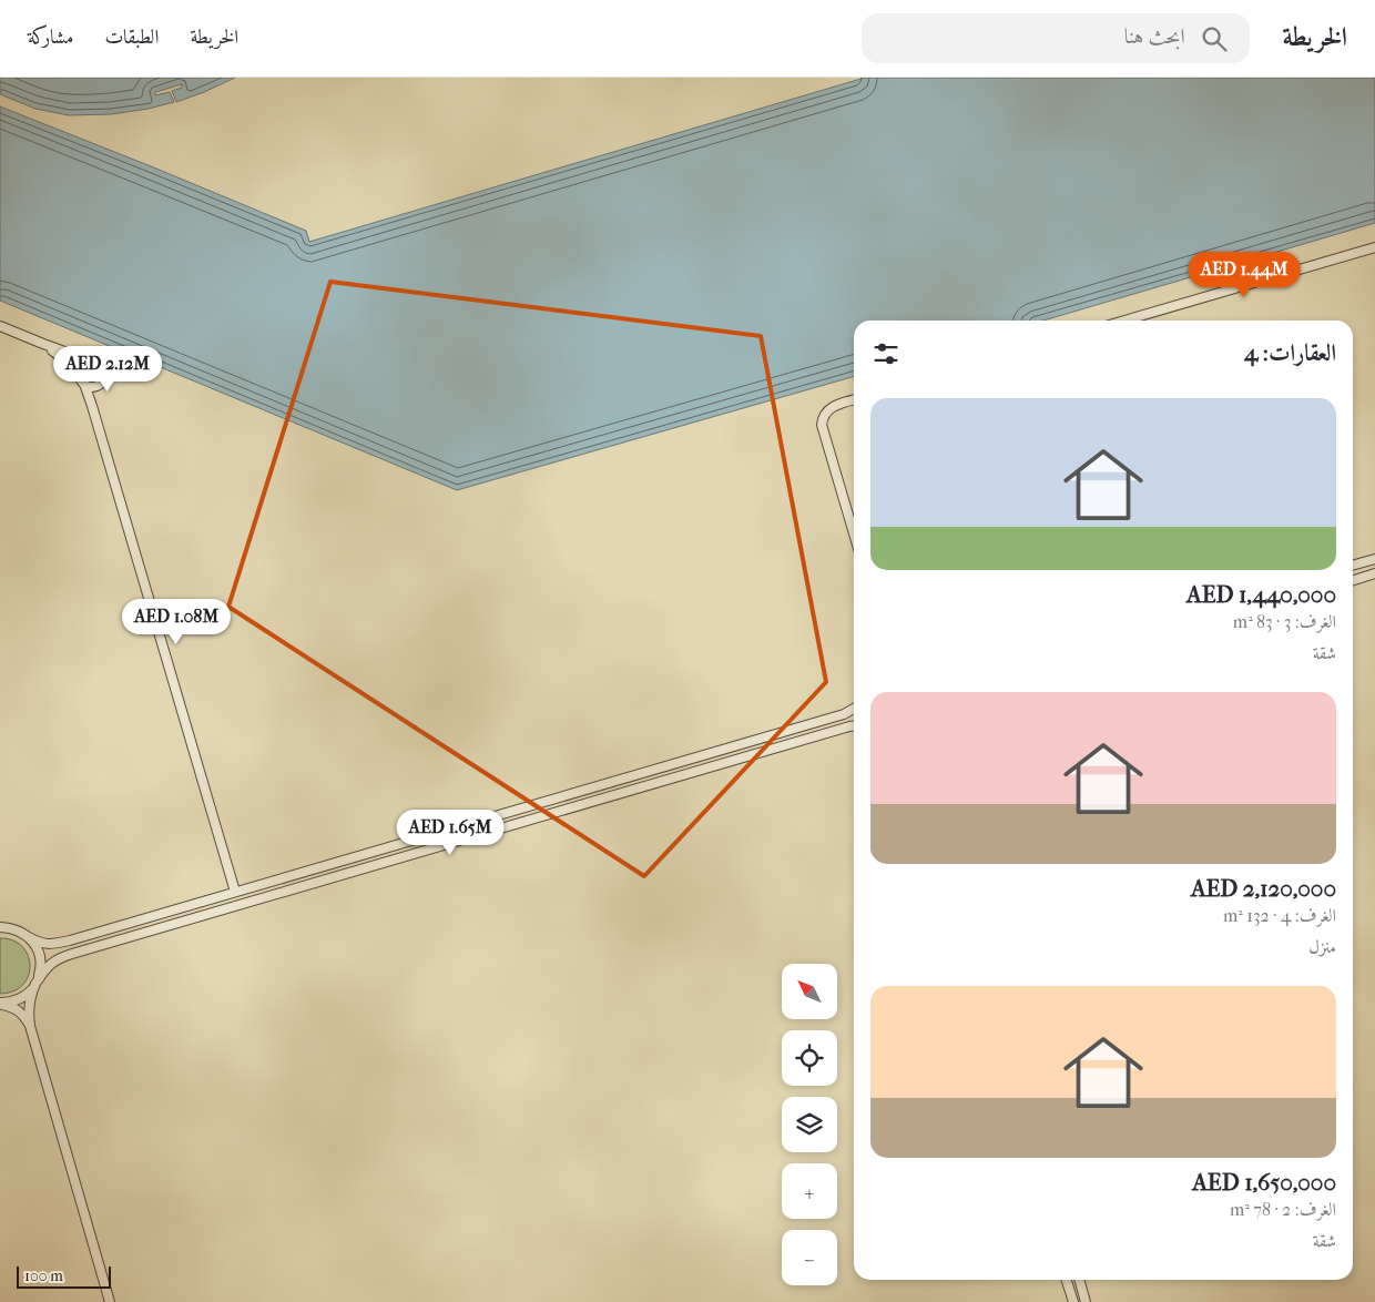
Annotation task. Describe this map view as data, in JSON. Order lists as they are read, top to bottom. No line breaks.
{"scale_bar":"100 m","north":"top left","page":{"header":"الخريطة","search":"ابحث هنا","nav":["الخريطة","الطبقات","مشاركة"],"price":["AED 1.44M","AED 2.12M","AED 1.08M","AED 1.65M"],"heading":"العقارات: 4","list":[{"name":"AED 1,440,000","note":"الغرف: 3 · 83 m² · شقة"},{"name":"AED 2,120,000","note":"الغرف: 4 · 132 m² · منزل"},{"name":"AED 1,650,000","note":"الغرف: 2 · 78 m² · شقة"}],"map_buttons":["+","−"],"scale":"100 m"}}
